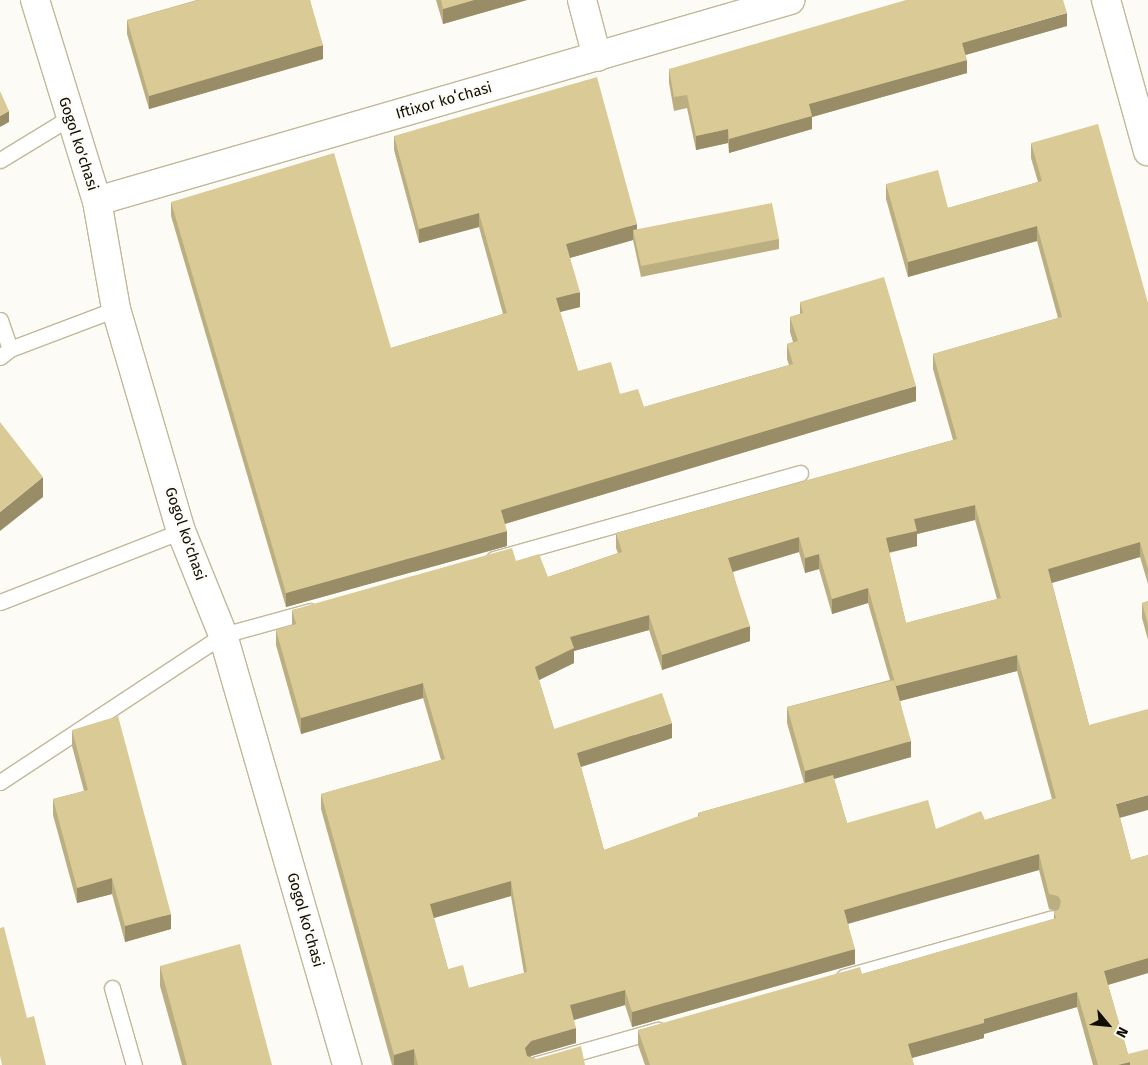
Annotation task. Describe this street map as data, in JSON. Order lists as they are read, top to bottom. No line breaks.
{"streets":{"main road":["Iftixor koʻchasi","Gogol ko'chasi"]},"crossings":[["Iftixor koʻchasi","Gogol ko'chasi"]],"north":"bottom right"}
